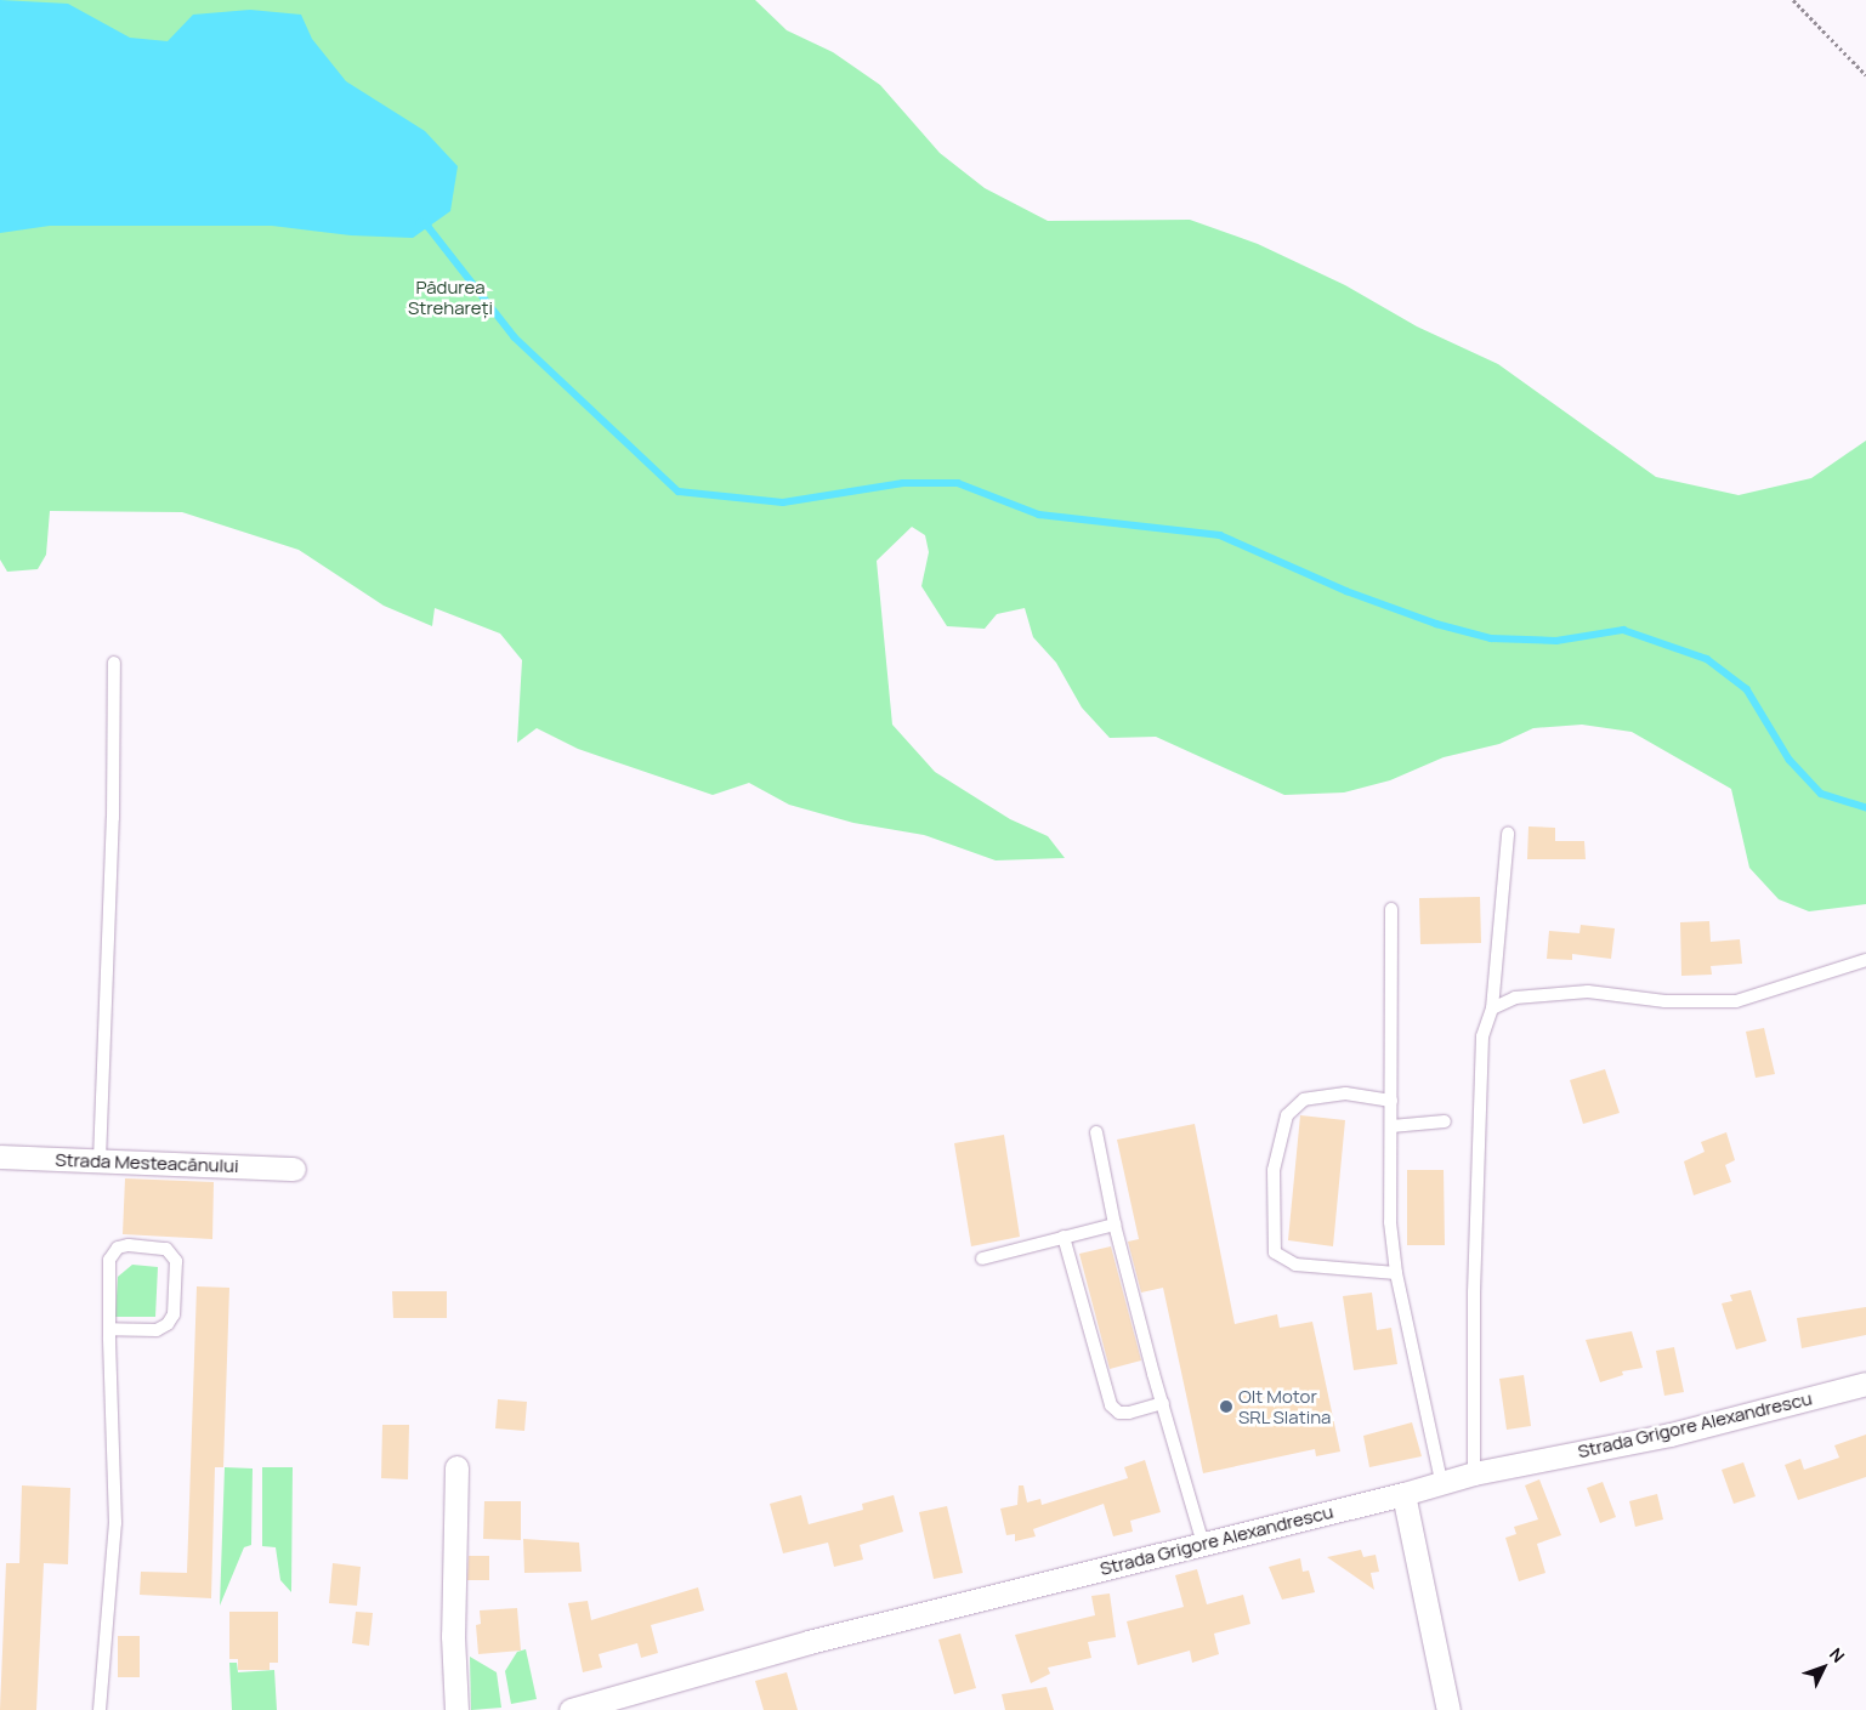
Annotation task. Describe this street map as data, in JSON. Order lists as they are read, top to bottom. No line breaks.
{"streets":{"street":["Strada Mesteacănului","Strada Grigore Alexandrescu"]},"parks":["Pădurea Strehareți"],"places":["Olt Motor SRL Slatina"],"north":"top right"}
